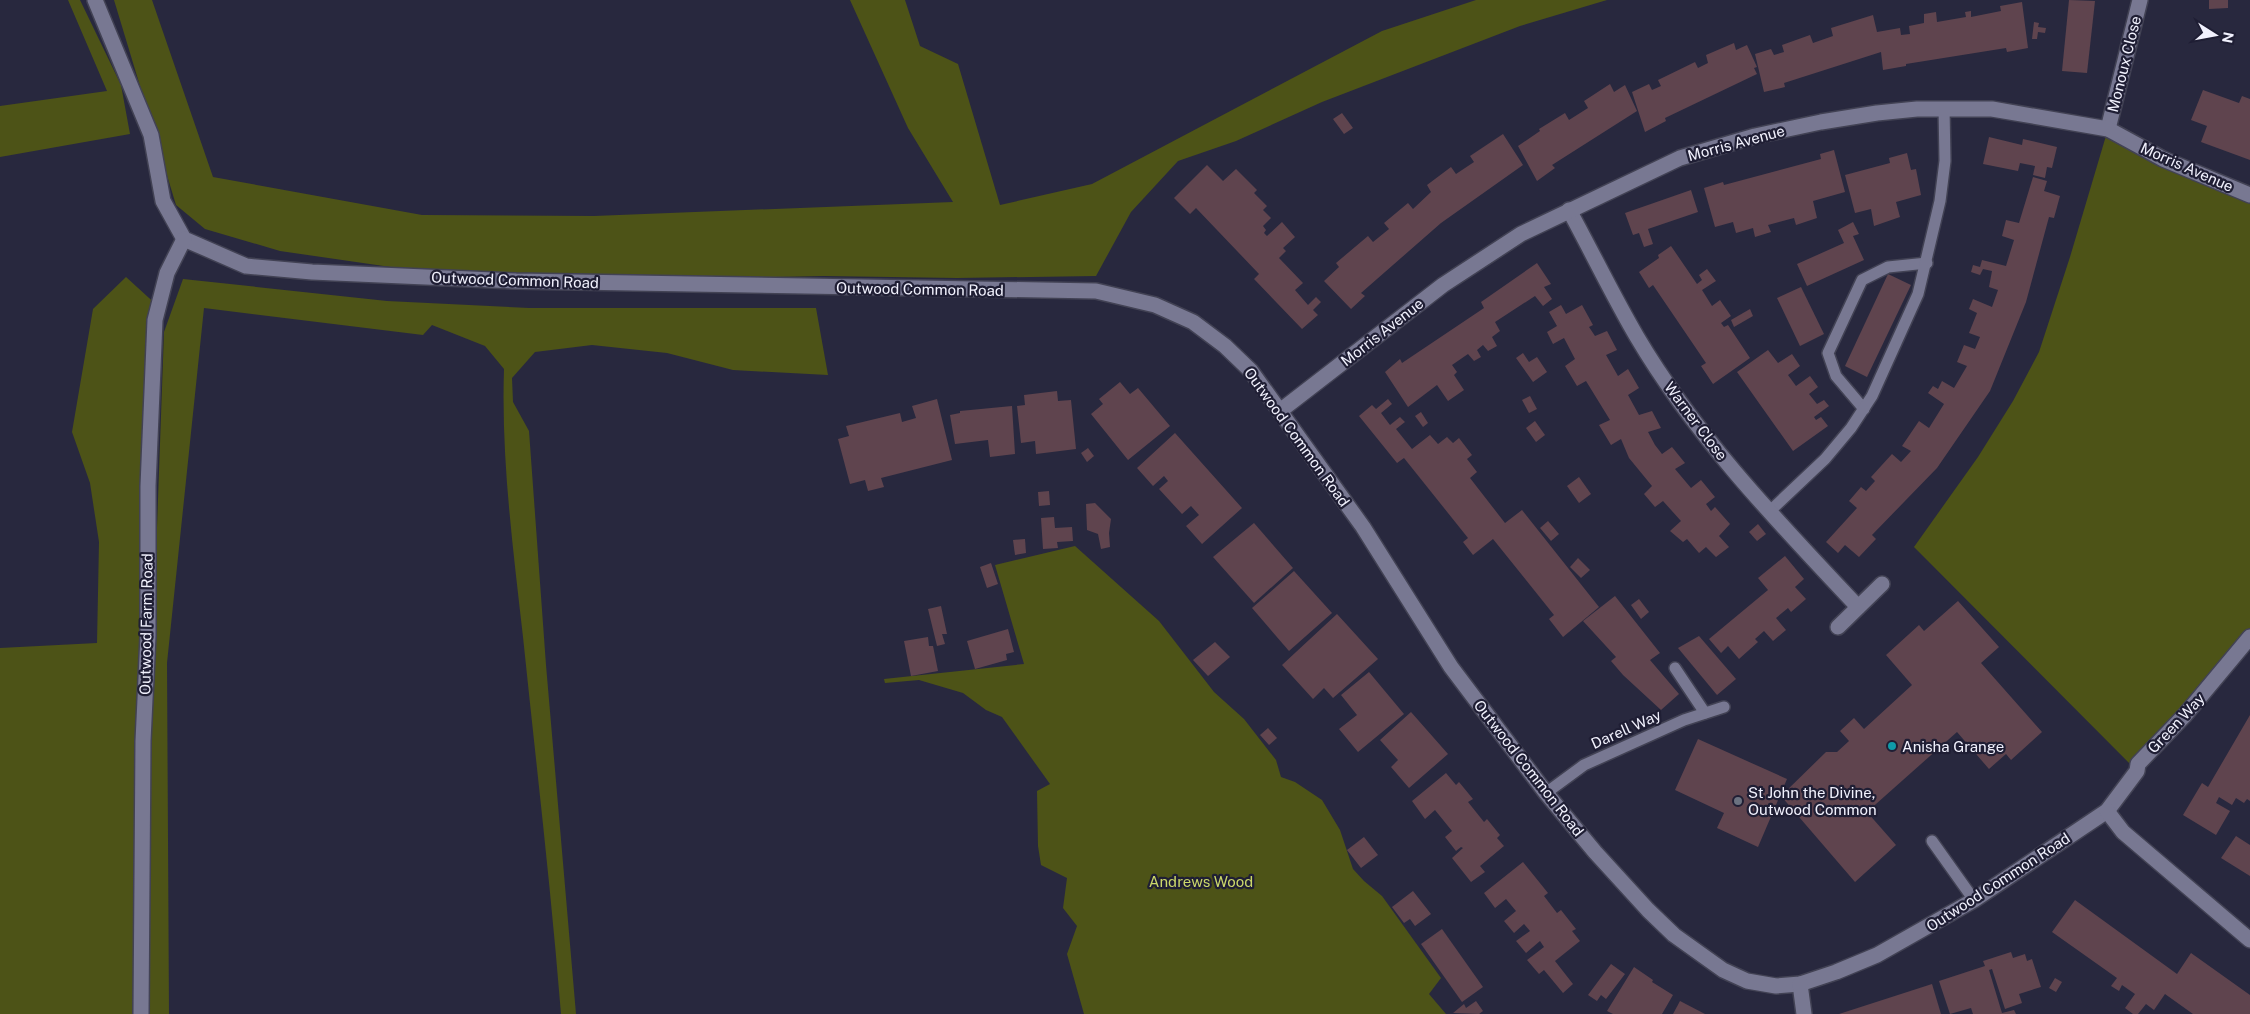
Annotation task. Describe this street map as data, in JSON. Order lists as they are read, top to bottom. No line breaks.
{"streets":{"street":["Monoux Close","Morris Avenue","Outwood Common Road","Warner Close","Outwood Farm Road","Green Way"],"lane":["Darell Way"]},"crossings":[["Monoux Close","Morris Avenue"],["Morris Avenue","Outwood Common Road"],["Morris Avenue","Warner Close"],["Outwood Common Road","Outwood Farm Road"],["Outwood Common Road","Green Way"],["Outwood Common Road","Darell Way"]],"parks":["Andrews Wood"],"places":["Anisha Grange","St John the Divine, Outwood Common"],"north":"right"}
